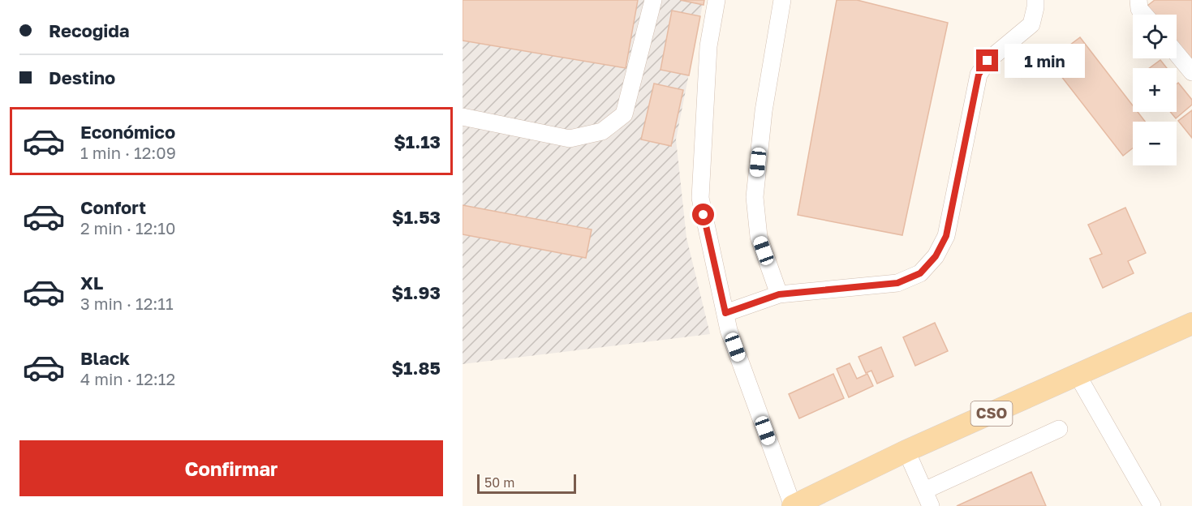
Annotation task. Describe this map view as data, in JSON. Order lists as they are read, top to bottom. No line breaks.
{"streets":{"main road":["CSO"]},"scale_bar":"50 m","page":{"banner":["Recogida","Destino"],"map_buttons":["+","−"],"bubble":"1 min","list":[{"name":"Económico","note":"1 min · 12:09","value":"$1.13"},{"name":"Confort","note":"2 min · 12:10","value":"$1.53"},{"name":"XL","note":"3 min · 12:11","value":"$1.93"},{"name":"Black","note":"4 min · 12:12","value":"$1.85"}],"buttons":"Confirmar","scale":"50 m"}}
